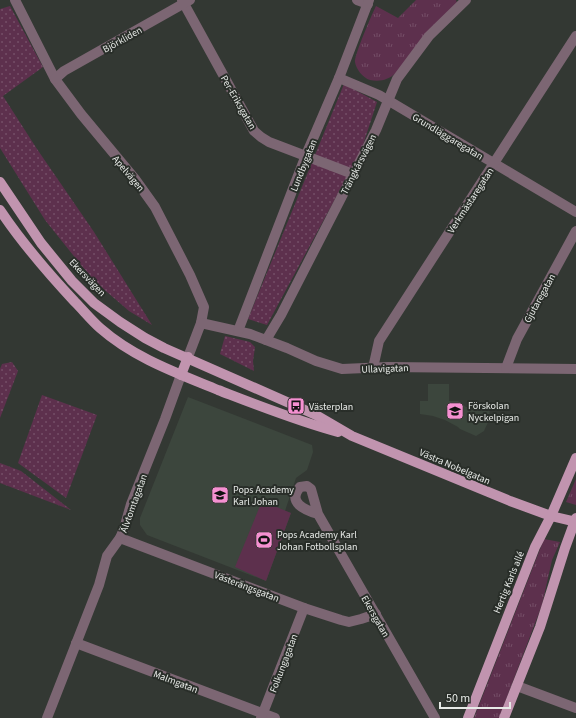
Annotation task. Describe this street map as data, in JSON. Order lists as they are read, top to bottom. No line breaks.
{"streets":{"main road":["Ekersvägen","Västra Nobelgatan","Hertig Karls allé"],"street":["Björkliden","Per-Eriksgatan","Grundläggaregatan","Trängkårsvägen","Lundbygatan","Apelvägen","Verkmästaregatan","Gjutaregatan","Ullavigatan","Älvtomtagatan","Västerängsgatan","Ekersgatan","Folkungagatan","Malmgatan"]},"crossings":[["Björkliden","Per-Eriksgatan"],["Björkliden","Apelvägen"],["Per-Eriksgatan","Trängkårsvägen"],["Per-Eriksgatan","Lundbygatan"],["Grundläggaregatan","Trängkårsvägen"],["Grundläggaregatan","Lundbygatan"],["Grundläggaregatan","Verkmästaregatan"],["Trängkårsvägen","Ullavigatan"],["Lundbygatan","Ullavigatan"],["Apelvägen","Ekersvägen"],["Apelvägen","Ullavigatan"],["Apelvägen","Västra Nobelgatan"],["Verkmästaregatan","Ullavigatan"],["Ekersvägen","Västra Nobelgatan"],["Gjutaregatan","Ullavigatan"],["Västra Nobelgatan","Älvtomtagatan"],["Västra Nobelgatan","Hertig Karls allé"],["Älvtomtagatan","Västerängsgatan"],["Älvtomtagatan","Malmgatan"],["Västerängsgatan","Ekersgatan"],["Västerängsgatan","Folkungagatan"],["Folkungagatan","Malmgatan"]],"places":{"bus stop":["Västerplan"],"school or university":["Förskolan Nyckelpigan","Pops Academy Karl Johan"],"sports":["Pops Academy Karl Johan Fotbollsplan"]},"scale_bar":"50 m"}
